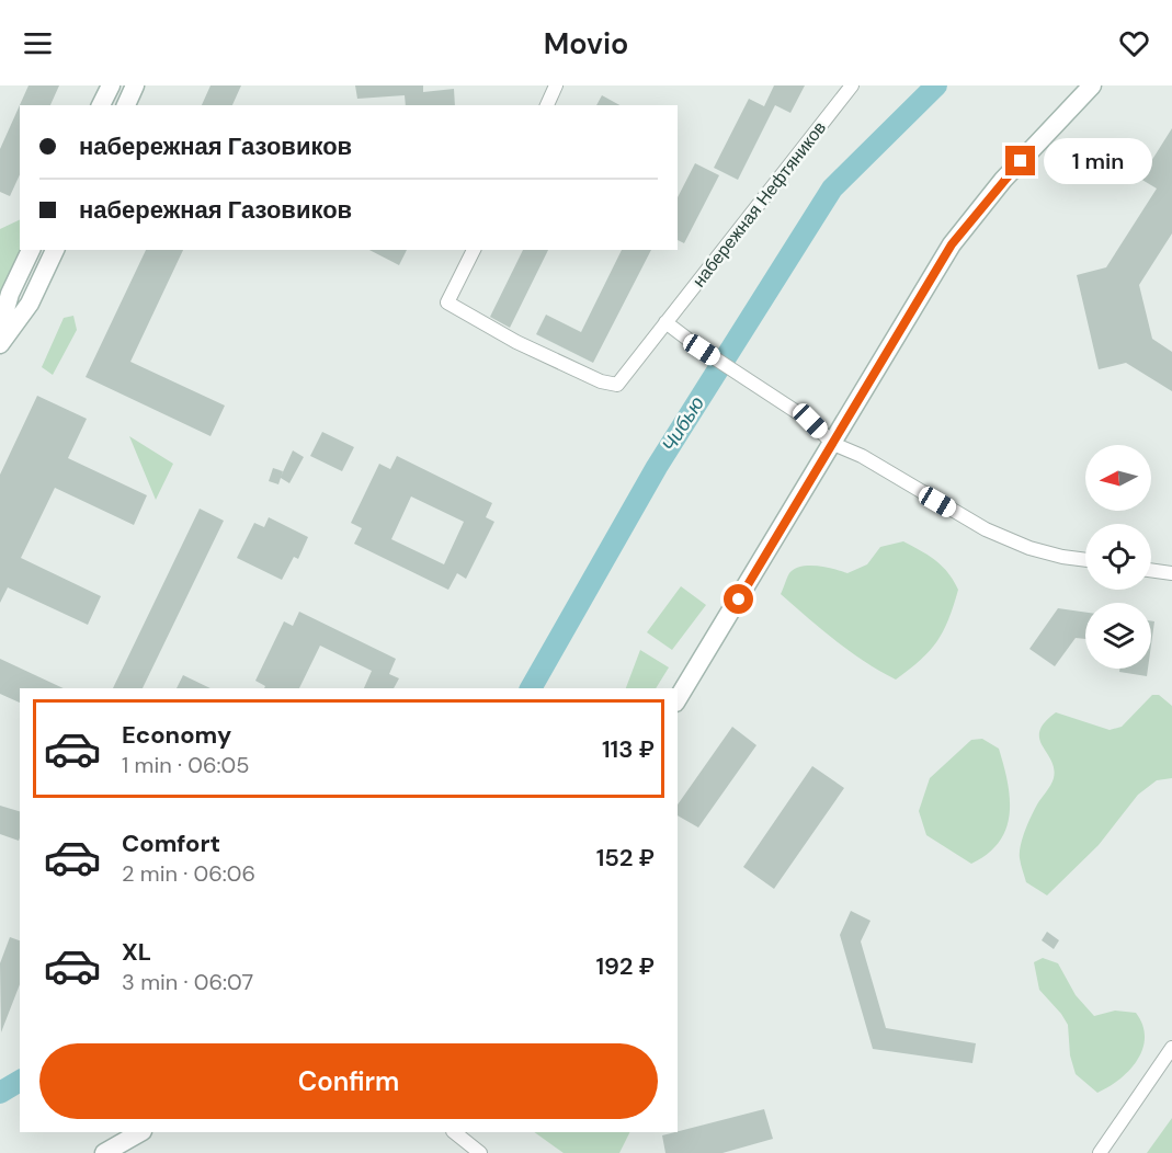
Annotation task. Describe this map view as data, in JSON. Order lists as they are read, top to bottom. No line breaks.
{"streets":{"street":["набережная Нефтяников"]},"water":["Чибью"],"north":"left","page":{"header":"Movio","banner":["набережная Газовиков","набережная Газовиков"],"bubble":"1 min","list":[{"name":"Economy","note":"1 min · 06:05","value":"113 ₽"},{"name":"Comfort","note":"2 min · 06:06","value":"152 ₽"},{"name":"XL","note":"3 min · 06:07","value":"192 ₽"}],"buttons":"Confirm"}}
